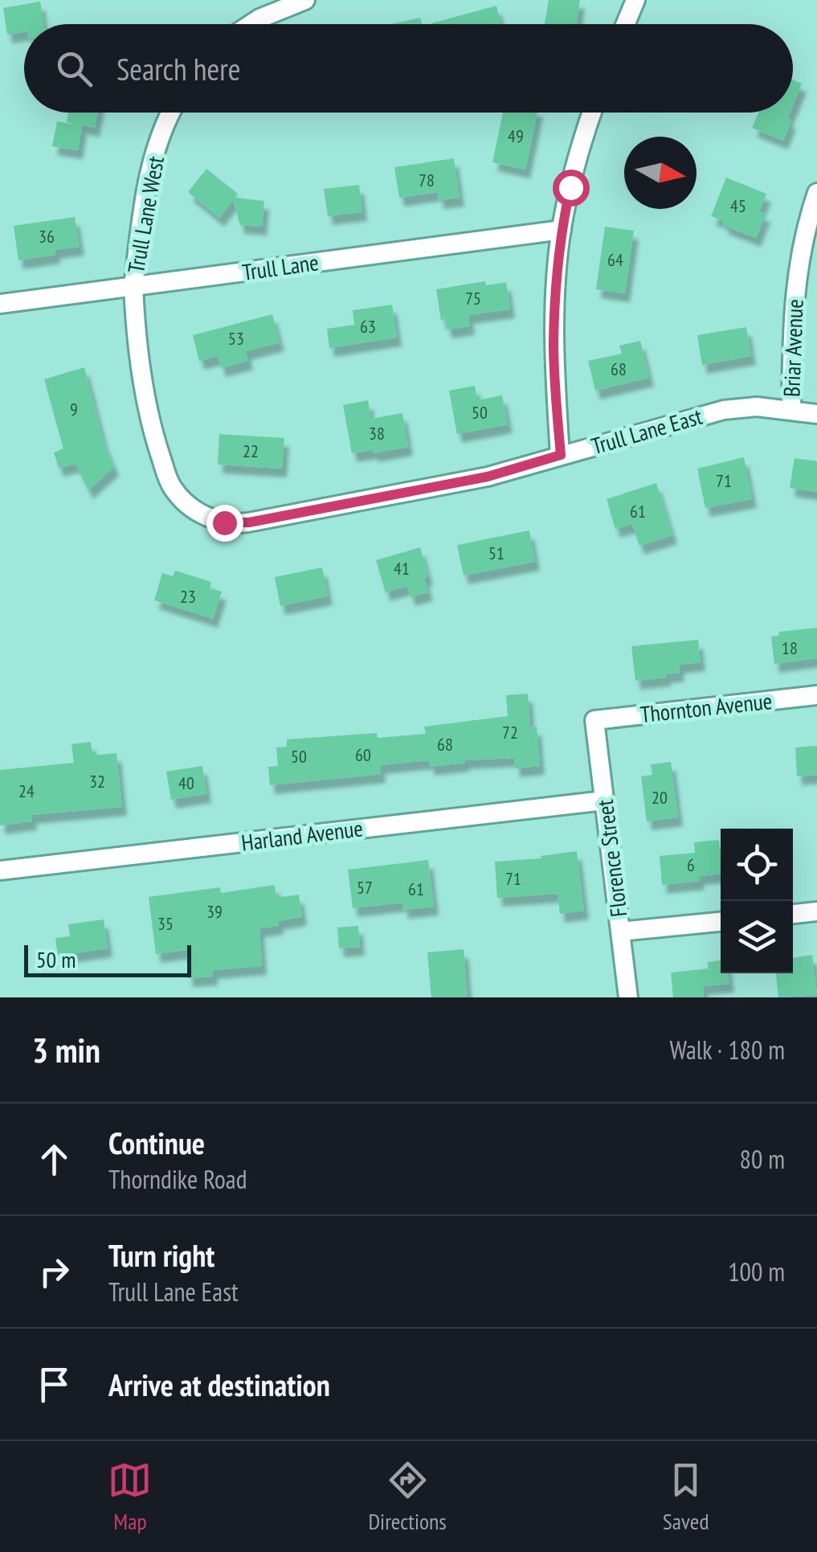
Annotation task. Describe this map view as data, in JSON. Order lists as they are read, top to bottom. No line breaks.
{"streets":{"street":["Trull Lane West","Trull Lane","Briar Avenue","Trull Lane East","Thornton Avenue","Harland Avenue","Florence Street"]},"crossings":[["Trull Lane West","Trull Lane"],["Trull Lane West","Trull Lane East"],["Trull Lane","Trull Lane East"],["Briar Avenue","Trull Lane East"],["Thornton Avenue","Florence Street"],["Harland Avenue","Florence Street"]],"house_numbers":["49","78","45","36","64","75","63","53","68","9","50","38","22","71","61","51","41","23","18","72","68","60","50","32","40","24","20","6","71","57","61","39","35"],"scale_bar":"50 m","north":"right","page":{"search":"Search here","scale":"50 m","heading":["3 min","Walk · 180 m"],"list":[["Continue","Thorndike Road","80 m"],["Turn right","Trull Lane East","100 m"],"Arrive at destination"],"nav":["Map","Directions","Saved"]}}
